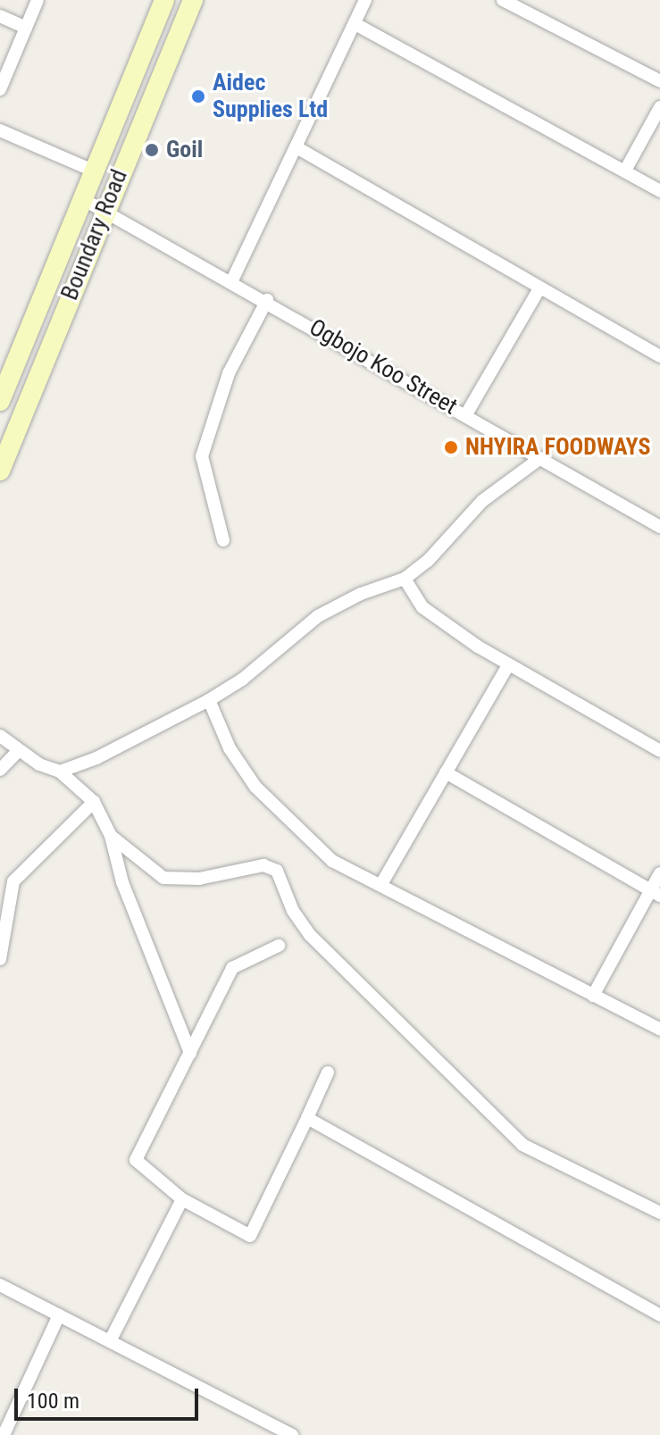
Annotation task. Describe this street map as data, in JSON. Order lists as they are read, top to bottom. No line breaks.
{"streets":{"main road":["Boundary Road"],"street":["Ogbojo Koo Street"]},"crossings":[["Boundary Road","Ogbojo Koo Street"]],"places":["Aidec Supplies Ltd","Goil","NHYIRA FOODWAYS"],"scale_bar":"100 m"}
